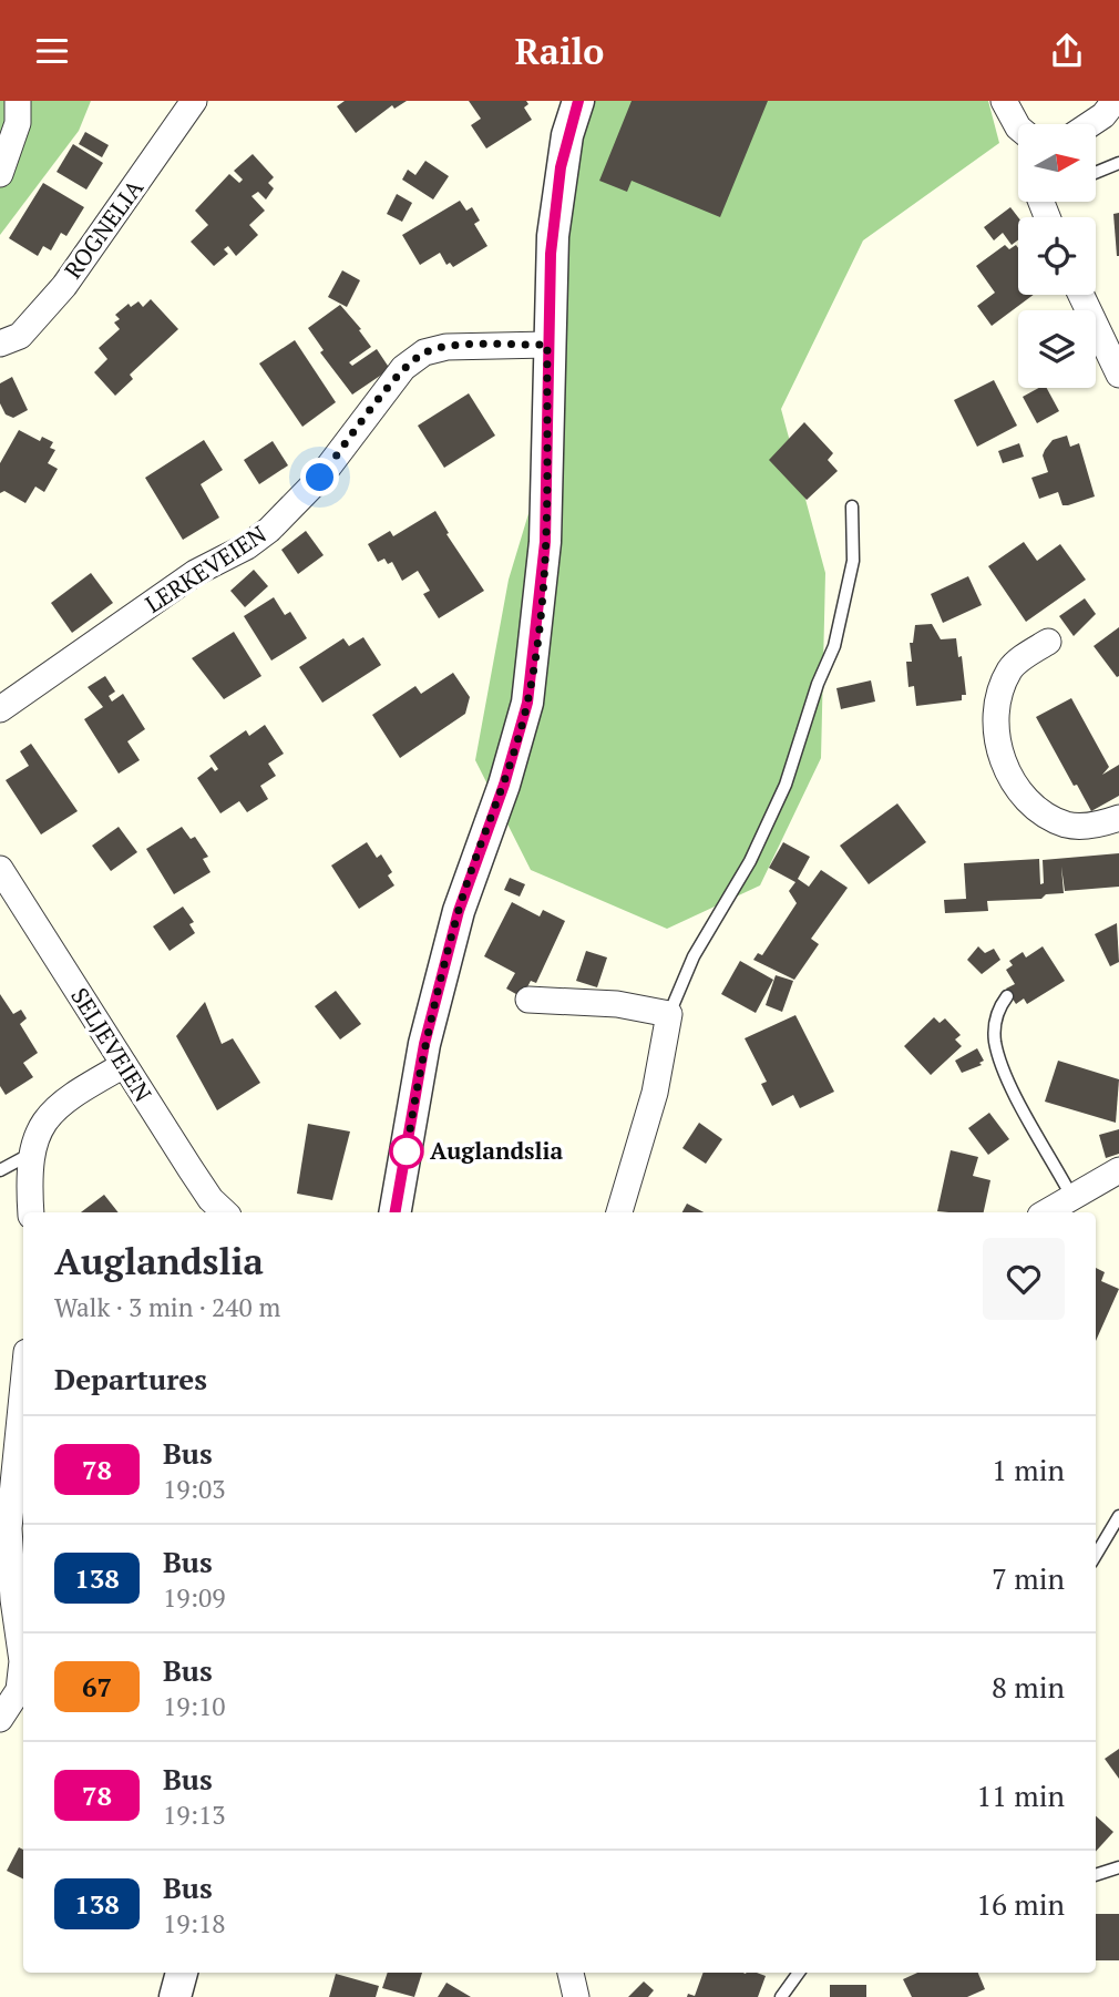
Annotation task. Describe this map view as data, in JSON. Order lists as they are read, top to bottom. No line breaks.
{"streets":{"street":["ROGNELIA","LERKEVEIEN","SELJEVEIEN"]},"places":["Auglandslia"],"lines":["bus line 78"],"north":"right","page":{"header":"Railo","heading":[["Auglandslia","Walk · 3 min · 240 m"],"Departures"],"list":[{"mark":"78","name":"Bus","note":"19:03","value":"1 min"},{"mark":"138","name":"Bus","note":"19:09","value":"7 min"},{"mark":"67","name":"Bus","note":"19:10","value":"8 min"},{"mark":"78","name":"Bus","note":"19:13","value":"11 min"},{"mark":"138","name":"Bus","note":"19:18","value":"16 min"}]}}
